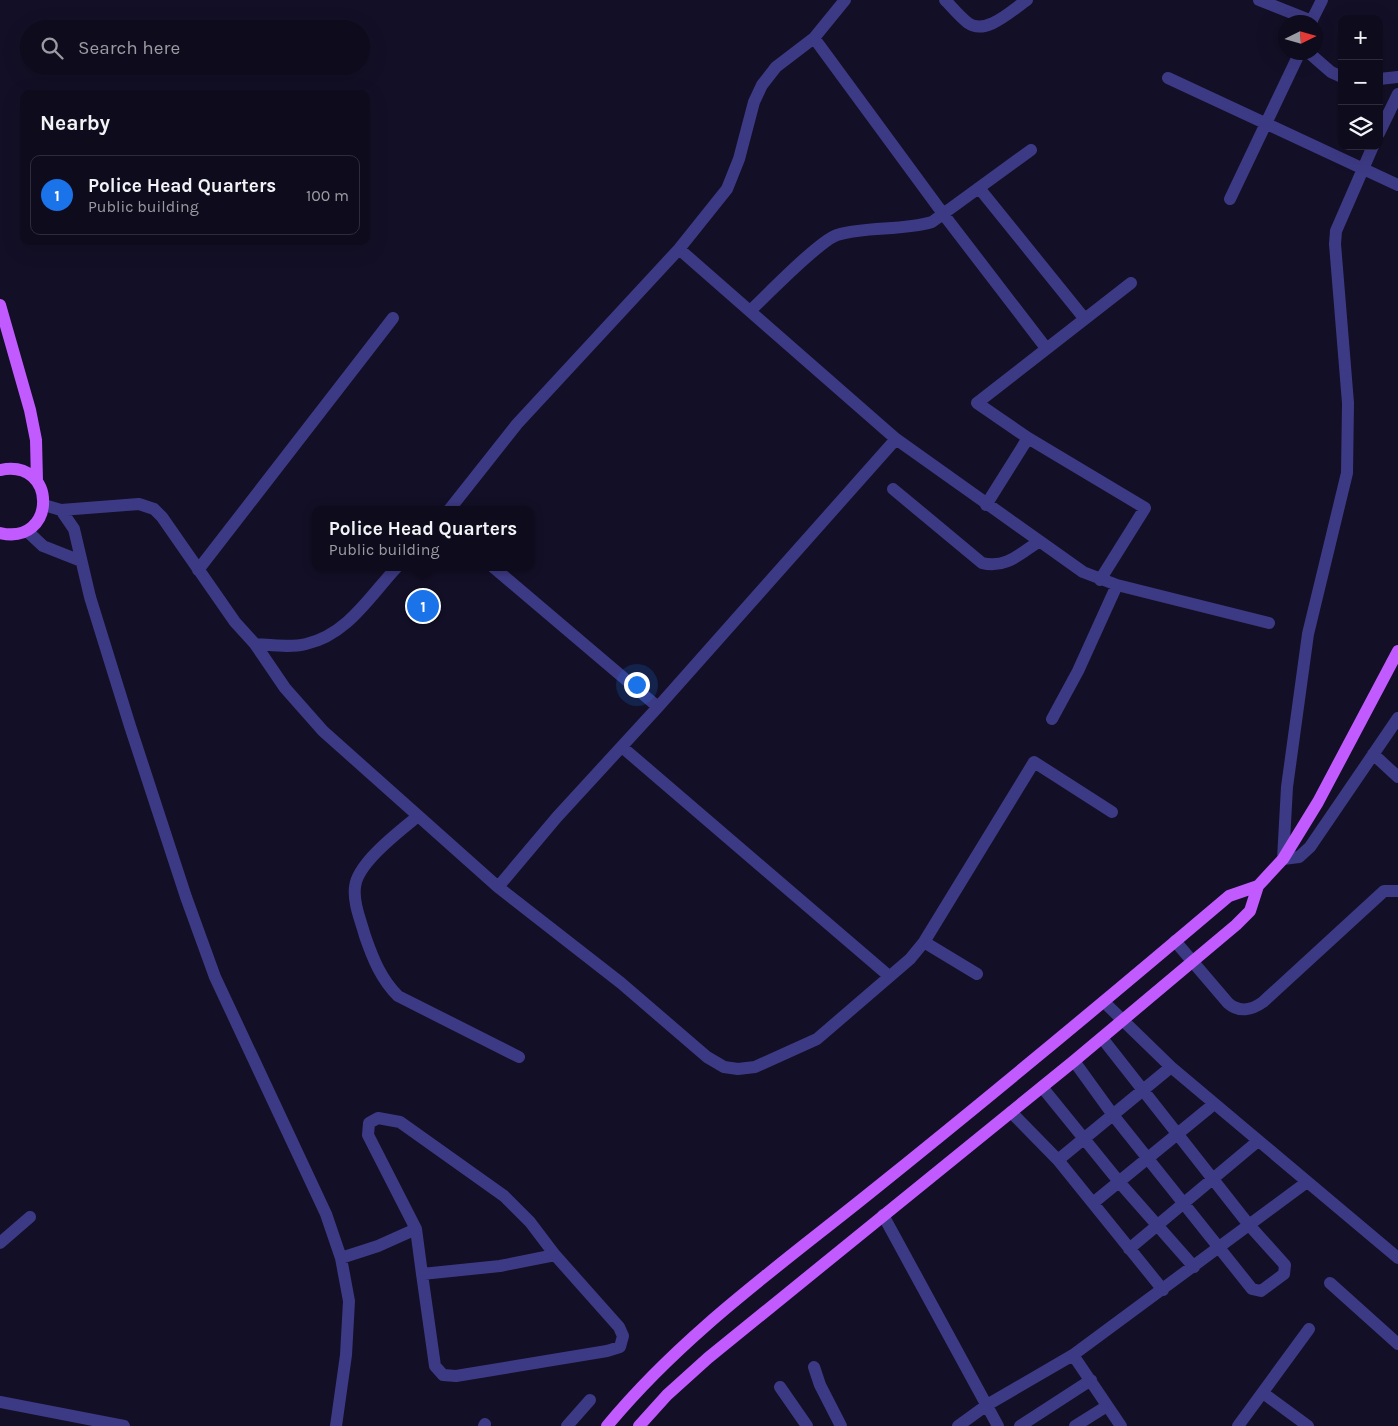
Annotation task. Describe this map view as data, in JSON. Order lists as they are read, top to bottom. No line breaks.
{"north":"right","page":{"map_buttons":["+","−"],"search":"Search here","heading":"Nearby","list":[{"mark":"1","name":"Police Head Quarters","note":"Public building","value":"100 m"}],"popup":["Police Head Quarters","Public building"],"pins":"1"}}
